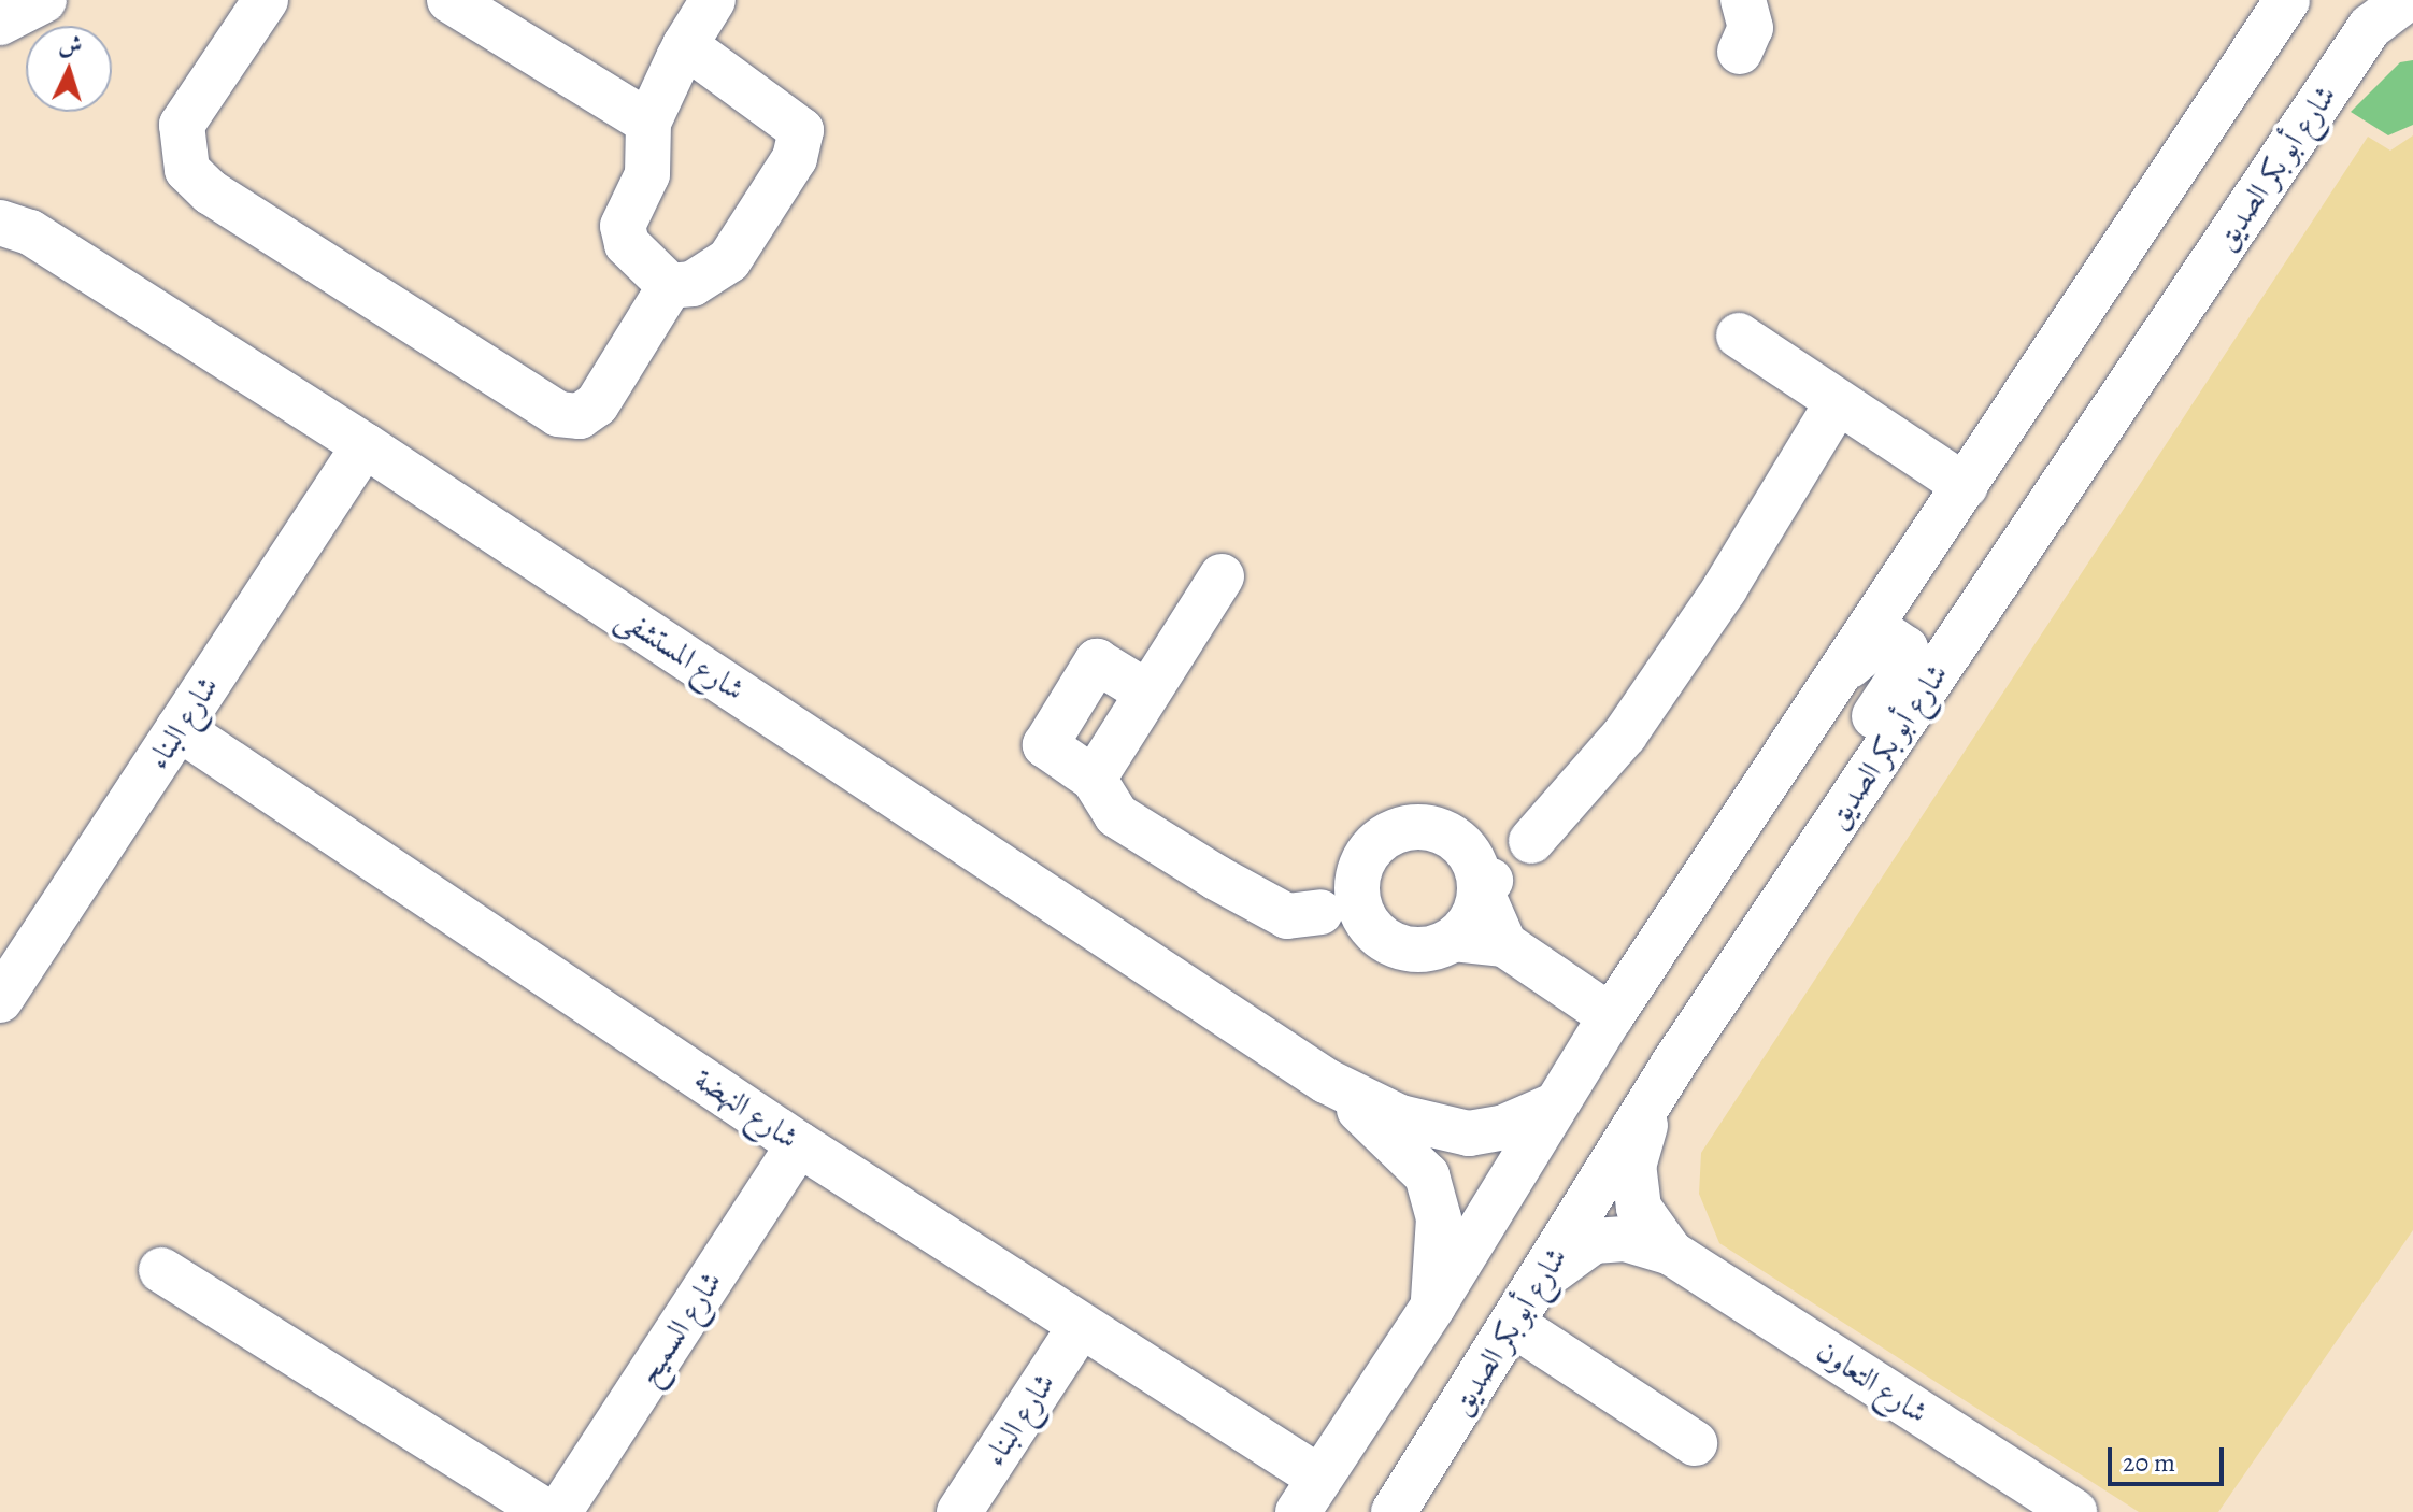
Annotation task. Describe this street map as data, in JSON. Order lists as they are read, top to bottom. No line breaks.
{"streets":{"street":["شارع أبو بكر الصديق","شارع المستشفى","شارع البناء","شارع النهضة","شارع السميح","شارع التعاون"]},"crossings":[["شارع أبو بكر الصديق","شارع التعاون"],["شارع المستشفى","شارع البناء"],["شارع البناء","شارع النهضة"],["شارع النهضة","شارع السميح"]],"scale_bar":"20 m","north":"top"}
